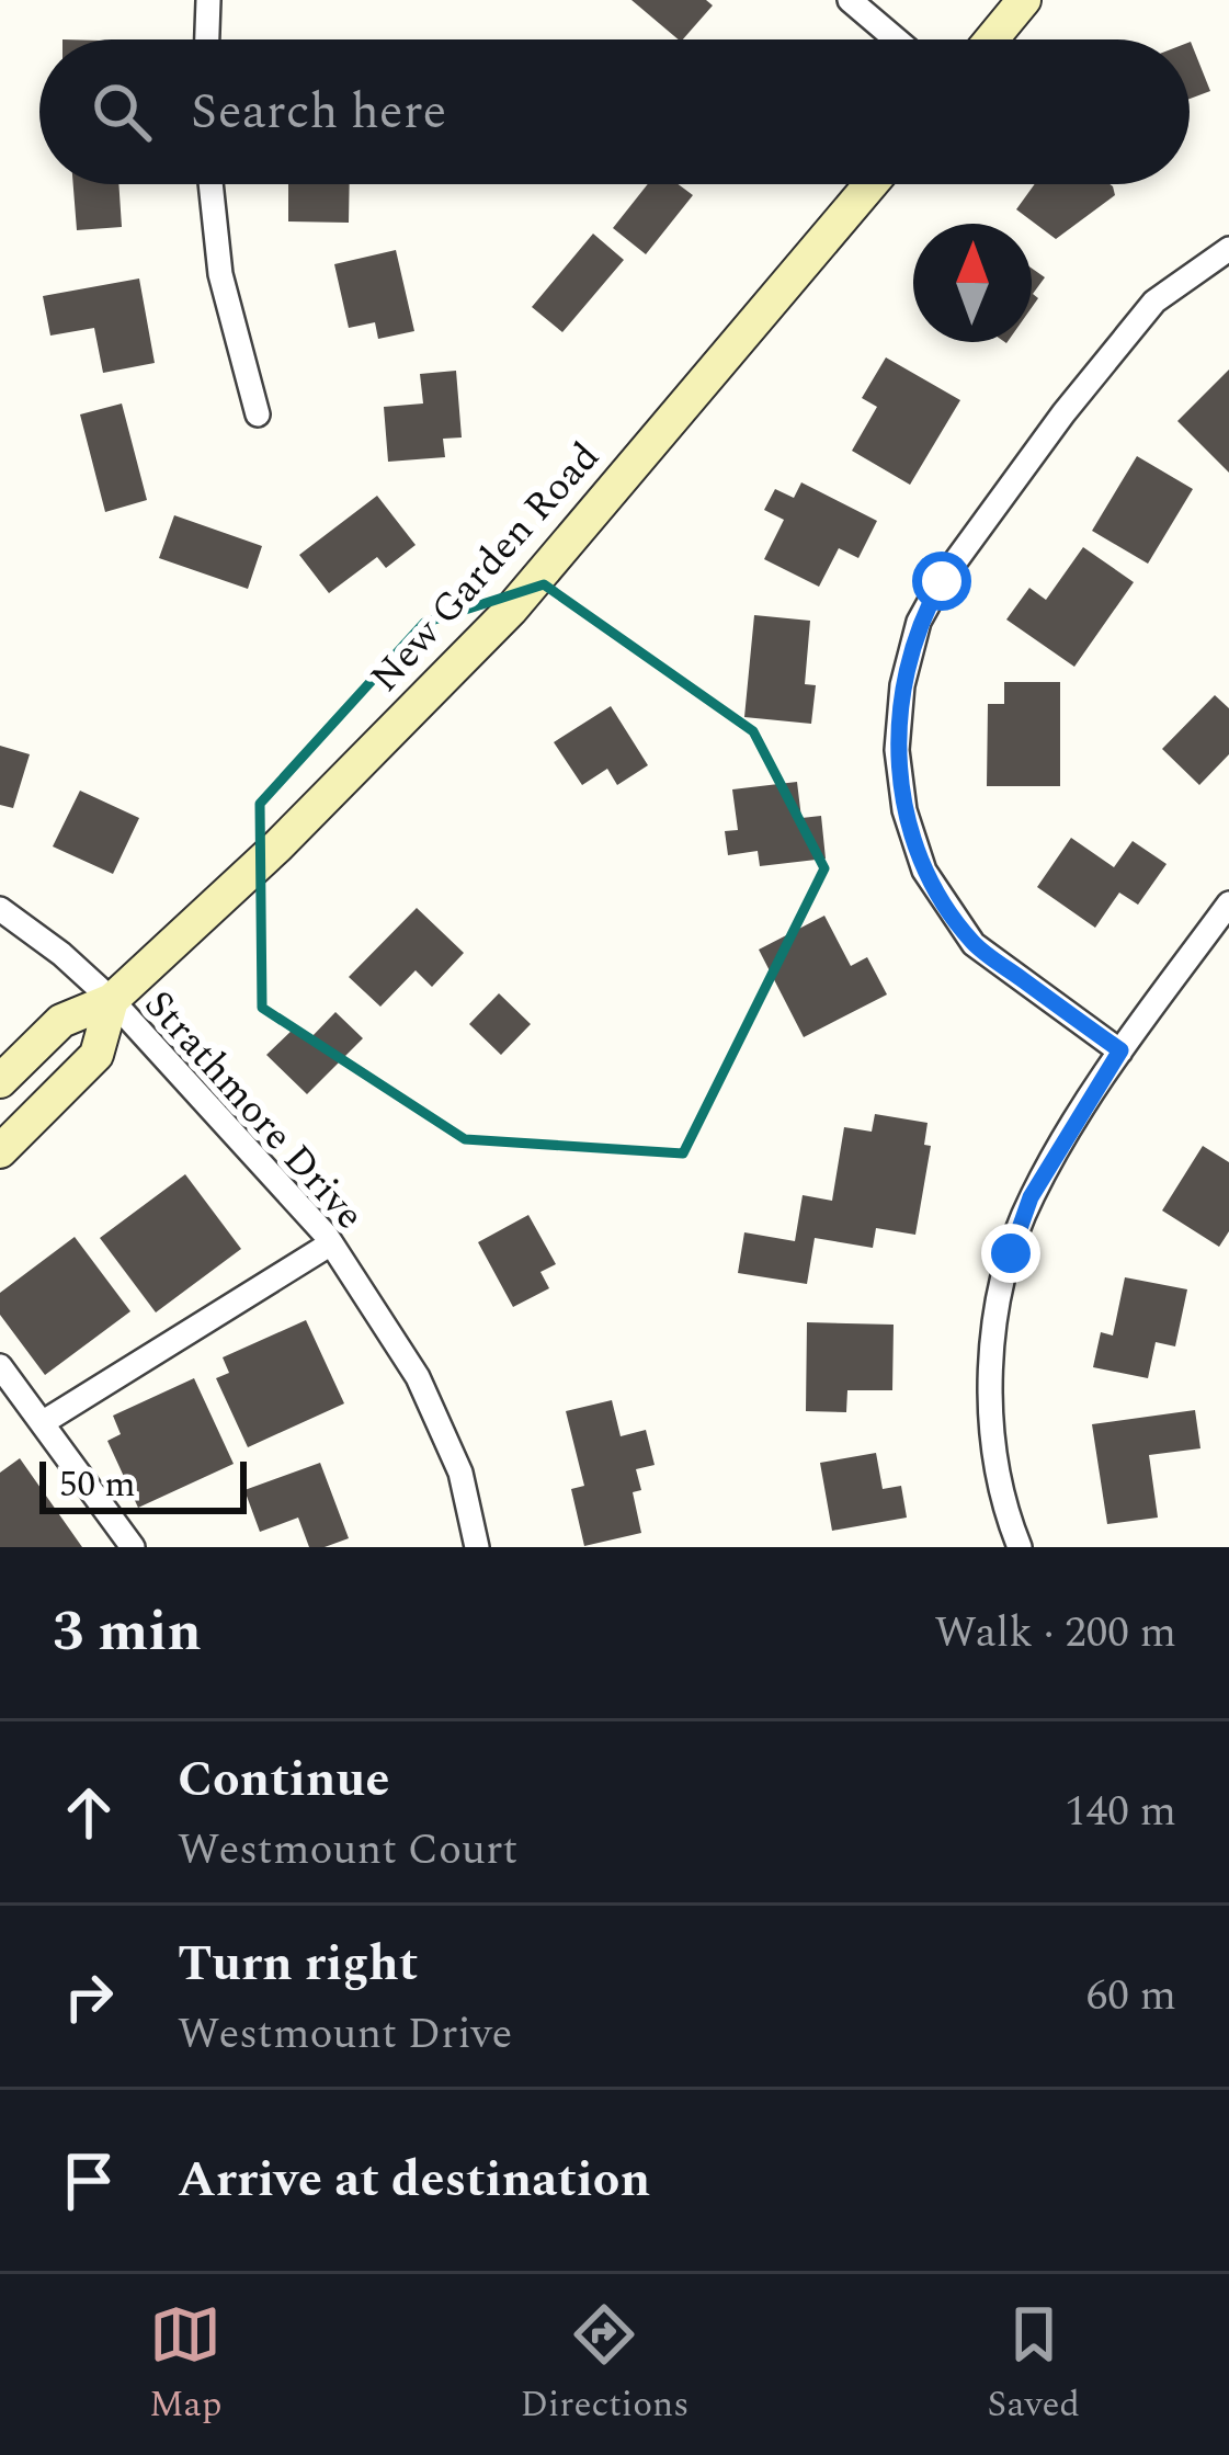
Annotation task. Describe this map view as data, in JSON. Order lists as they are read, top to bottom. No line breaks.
{"streets":{"main road":["New Garden Road"],"street":["Strathmore Drive"]},"crossings":[["New Garden Road","Strathmore Drive"]],"scale_bar":"50 m","north":"top","page":{"search":"Search here","scale":"50 m","heading":["3 min","Walk · 200 m"],"list":[["Continue","Westmount Court","140 m"],["Turn right","Westmount Drive","60 m"],"Arrive at destination"],"nav":["Map","Directions","Saved"]}}
